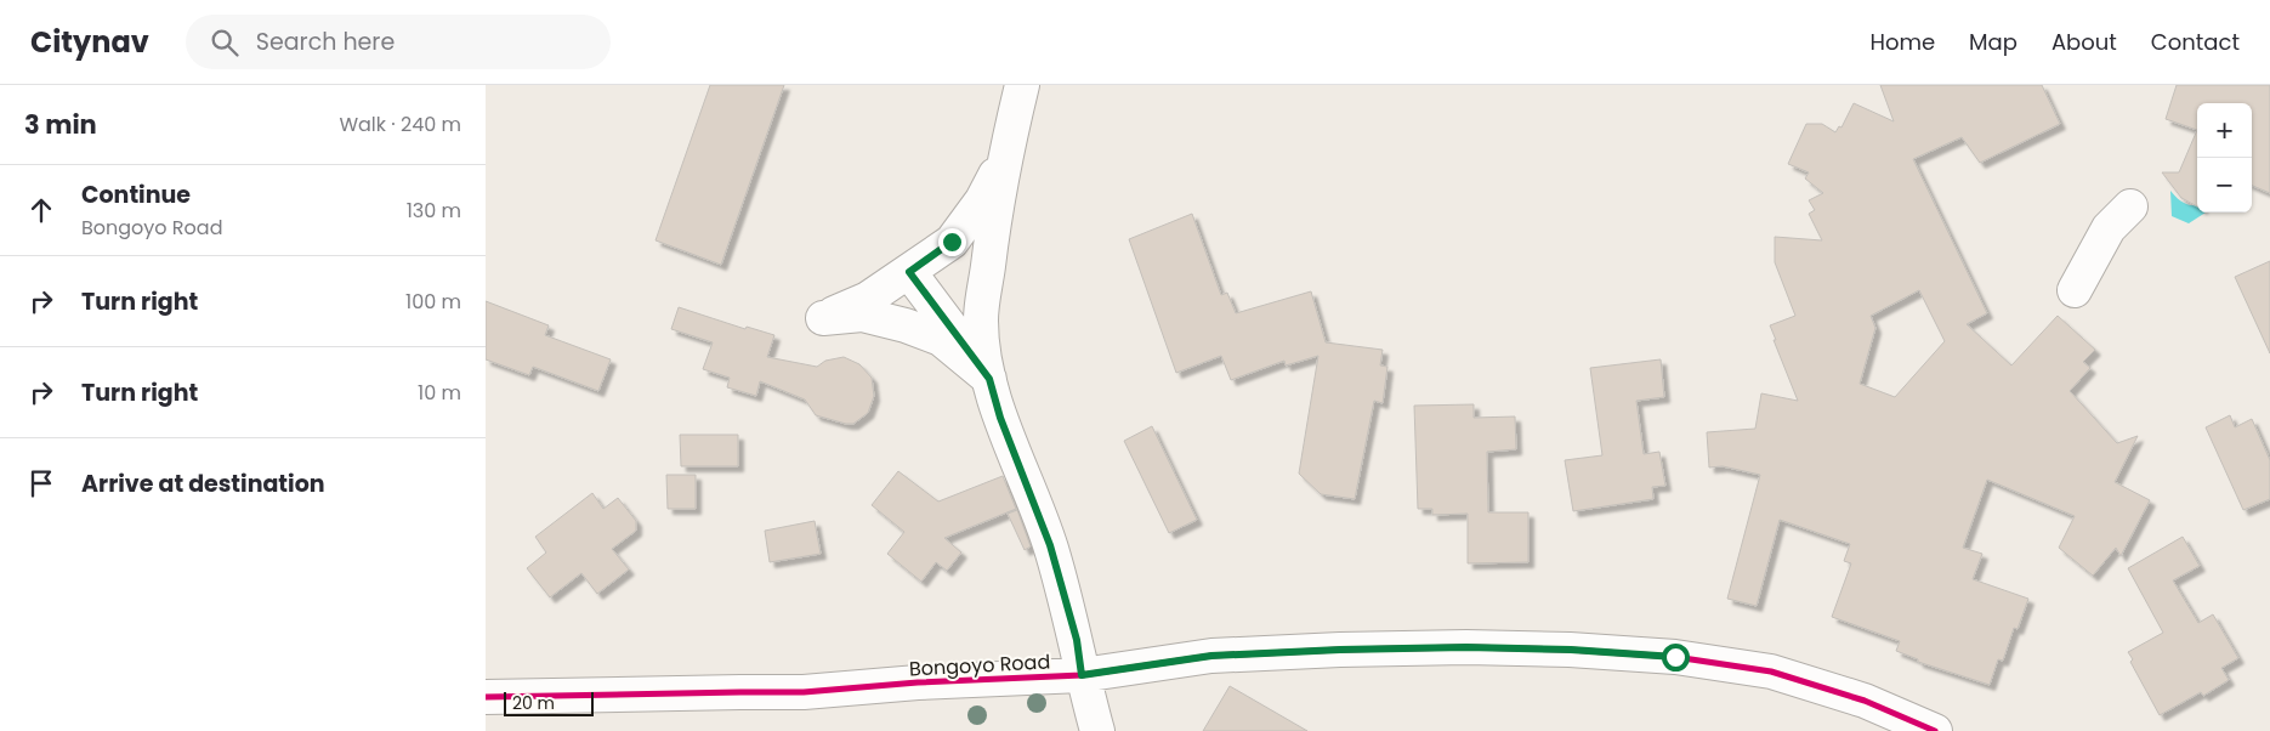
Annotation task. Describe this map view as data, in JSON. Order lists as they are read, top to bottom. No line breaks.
{"streets":{"street":["Bongoyo Road"]},"scale_bar":"20 m","page":{"header":"Citynav","search":"Search here","nav":["Home","Map","About","Contact"],"heading":["3 min","Walk · 240 m"],"map_buttons":["+","−"],"list":[["Continue","Bongoyo Road","130 m"],["Turn right","100 m"],["Turn right","10 m"],"Arrive at destination"],"scale":"20 m"}}
